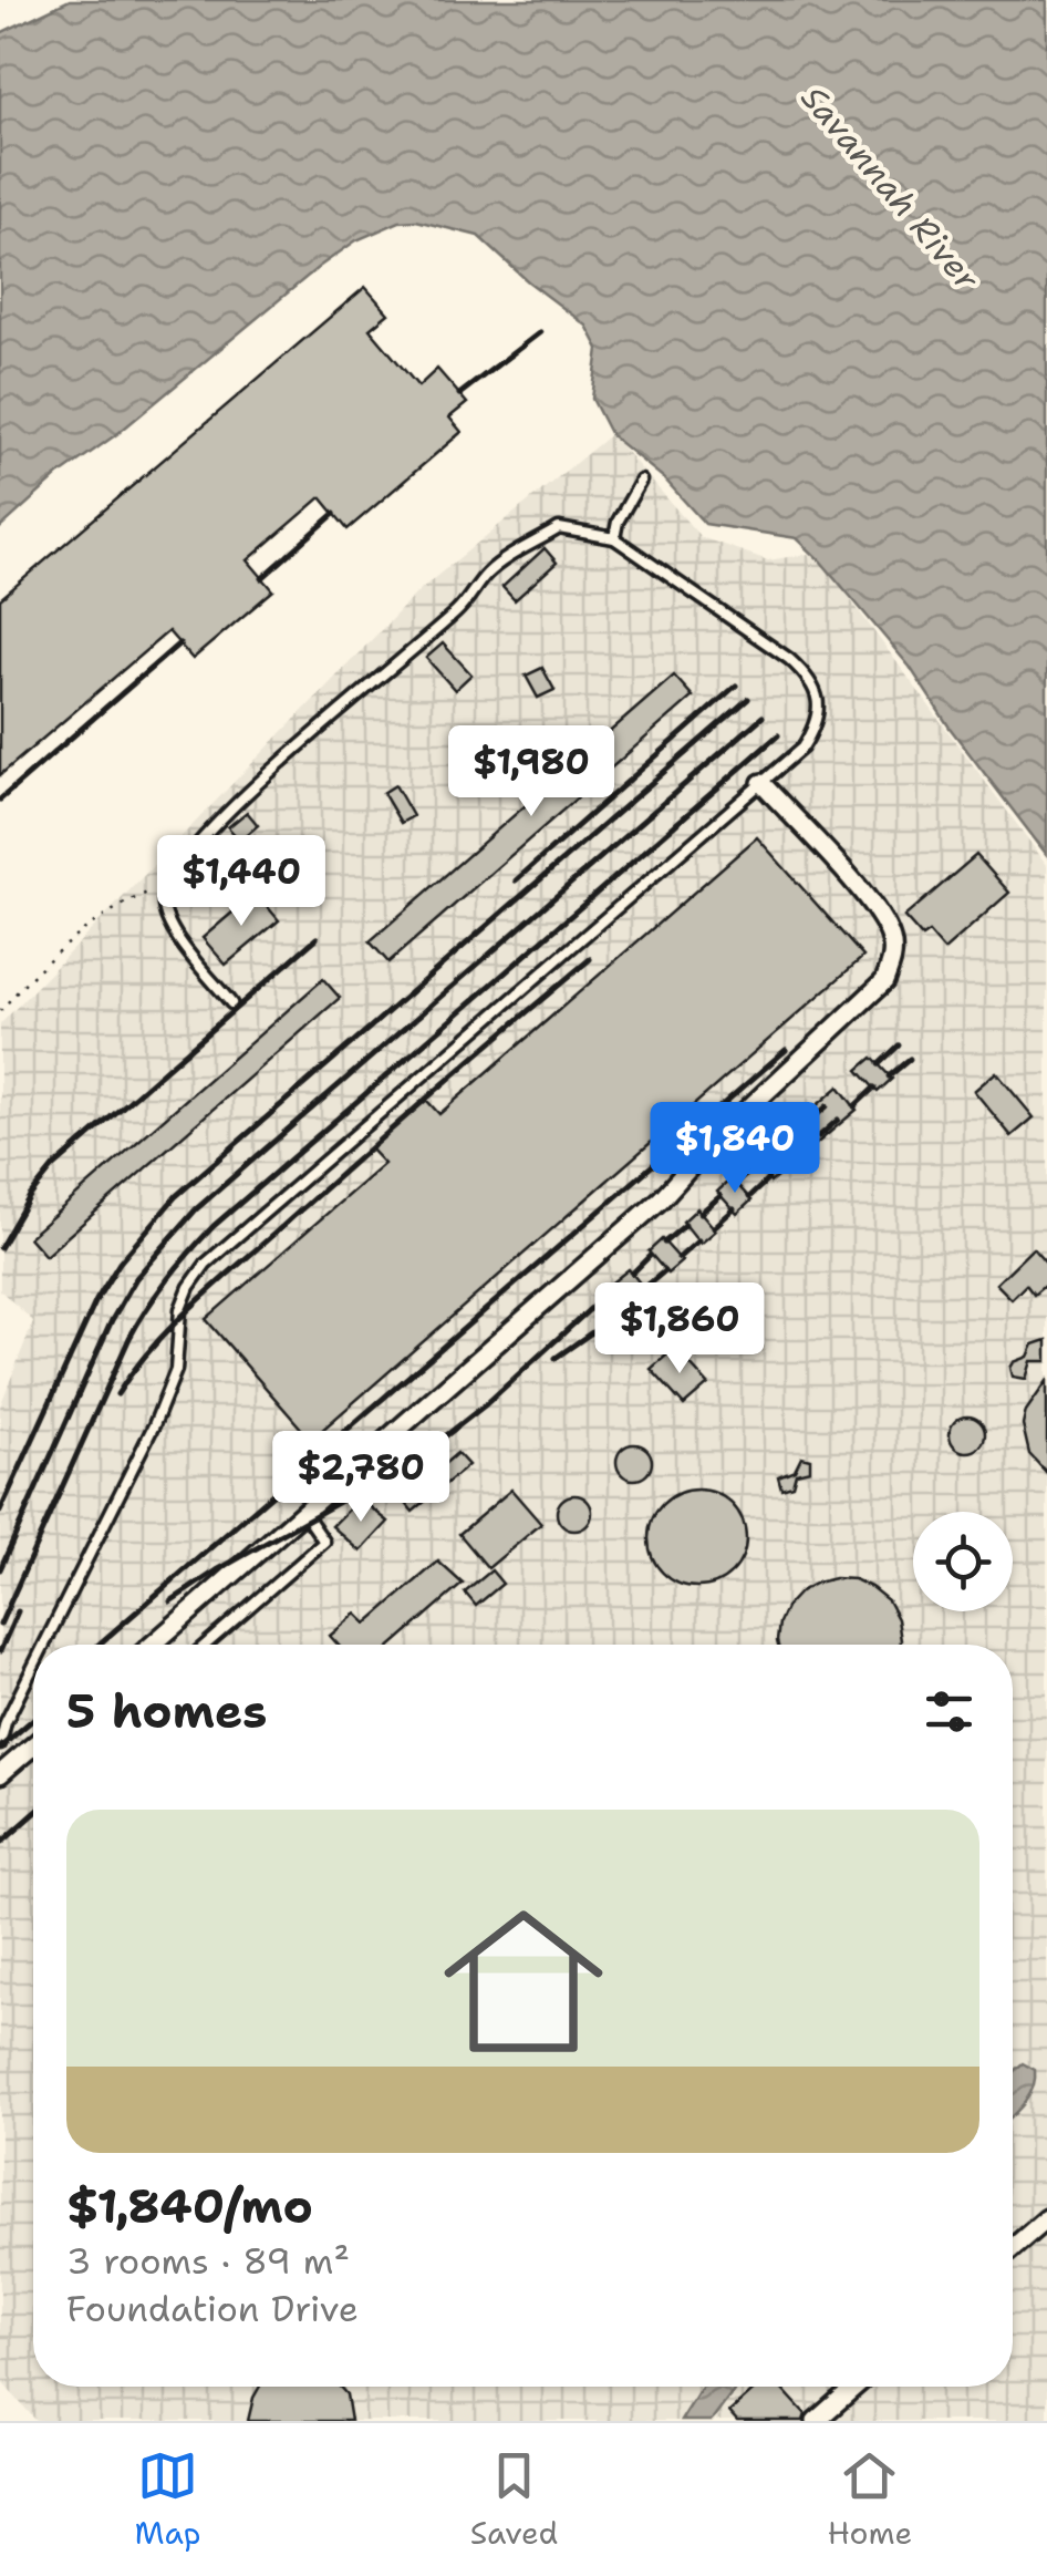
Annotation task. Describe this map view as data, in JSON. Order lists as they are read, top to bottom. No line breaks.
{"water":["Savannah River"],"page":{"price":["$1,980","$1,440","$1,840","$1,860","$2,780"],"heading":"5 homes","list":[{"name":"$1,840/mo","note":"3 rooms · 89 m² · Foundation Drive"}],"tabs":["Map","Saved","Home"]}}
